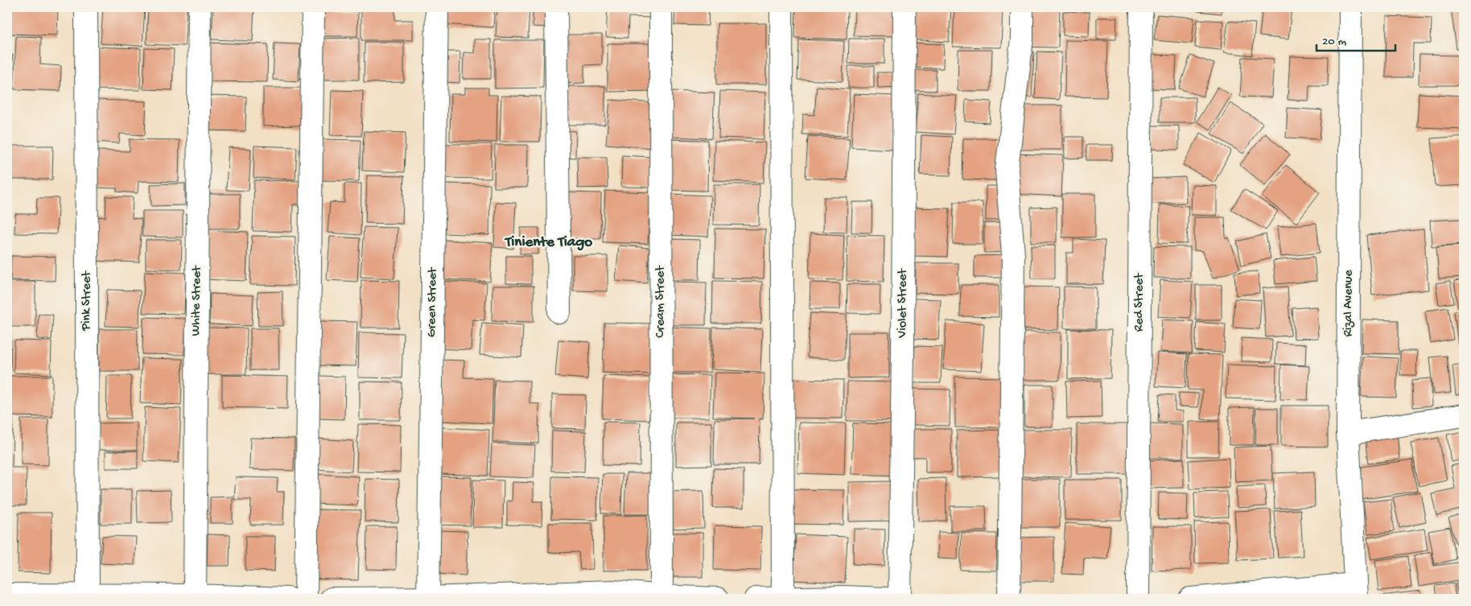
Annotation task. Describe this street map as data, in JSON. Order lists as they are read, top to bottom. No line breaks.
{"streets":{"street":["Pink Street","White Street","Cream Street","Green Street","Red Street","Violet Street","Rizal Avenue"]},"districts":["Tiniente Tiago"],"scale_bar":"20 m"}
